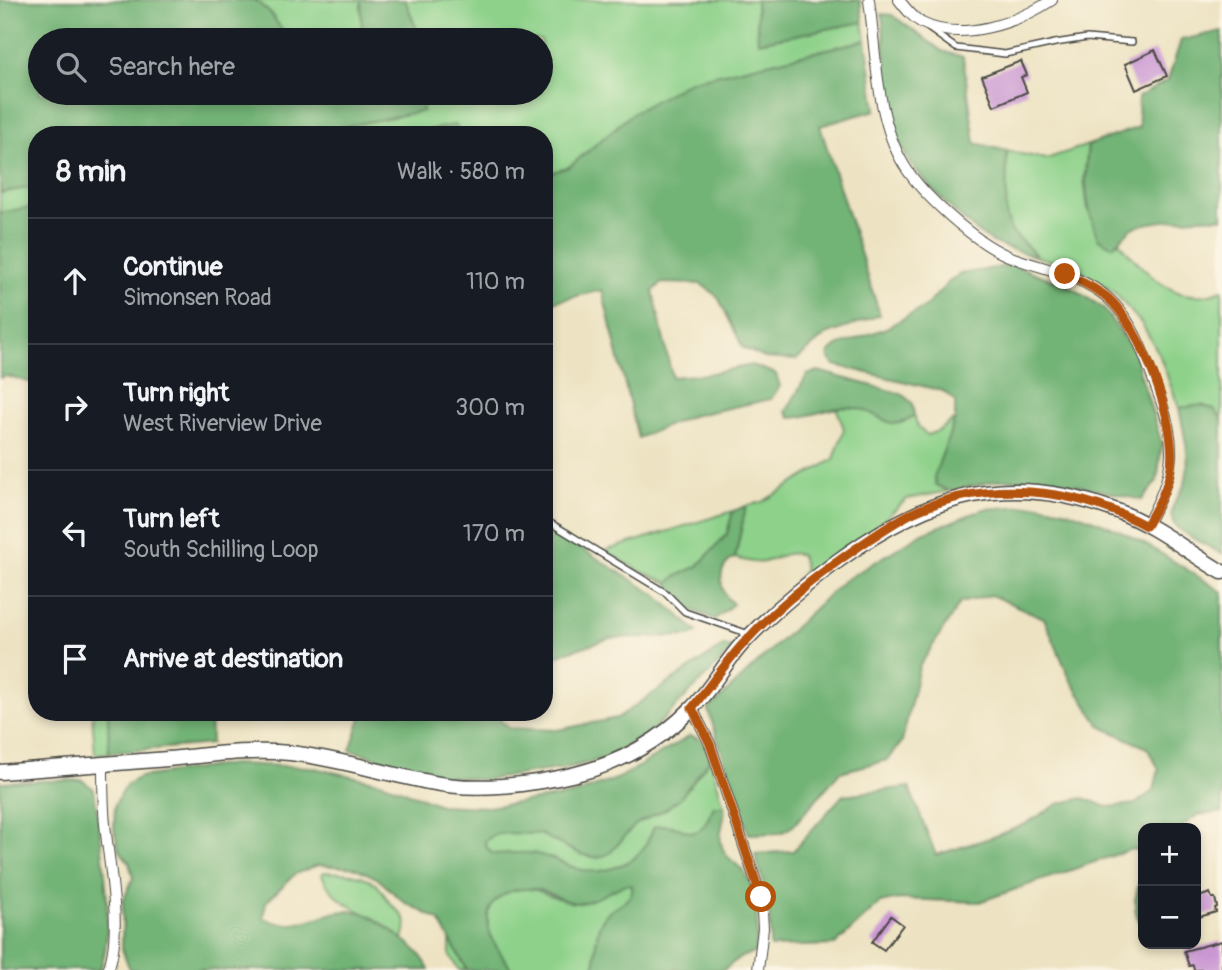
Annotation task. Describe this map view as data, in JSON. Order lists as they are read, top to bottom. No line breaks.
{"page":{"search":"Search here","heading":["8 min","Walk · 580 m"],"list":[["Continue","Simonsen Road","110 m"],["Turn right","West Riverview Drive","300 m"],["Turn left","South Schilling Loop","170 m"],"Arrive at destination"],"map_buttons":["+","−"]}}
